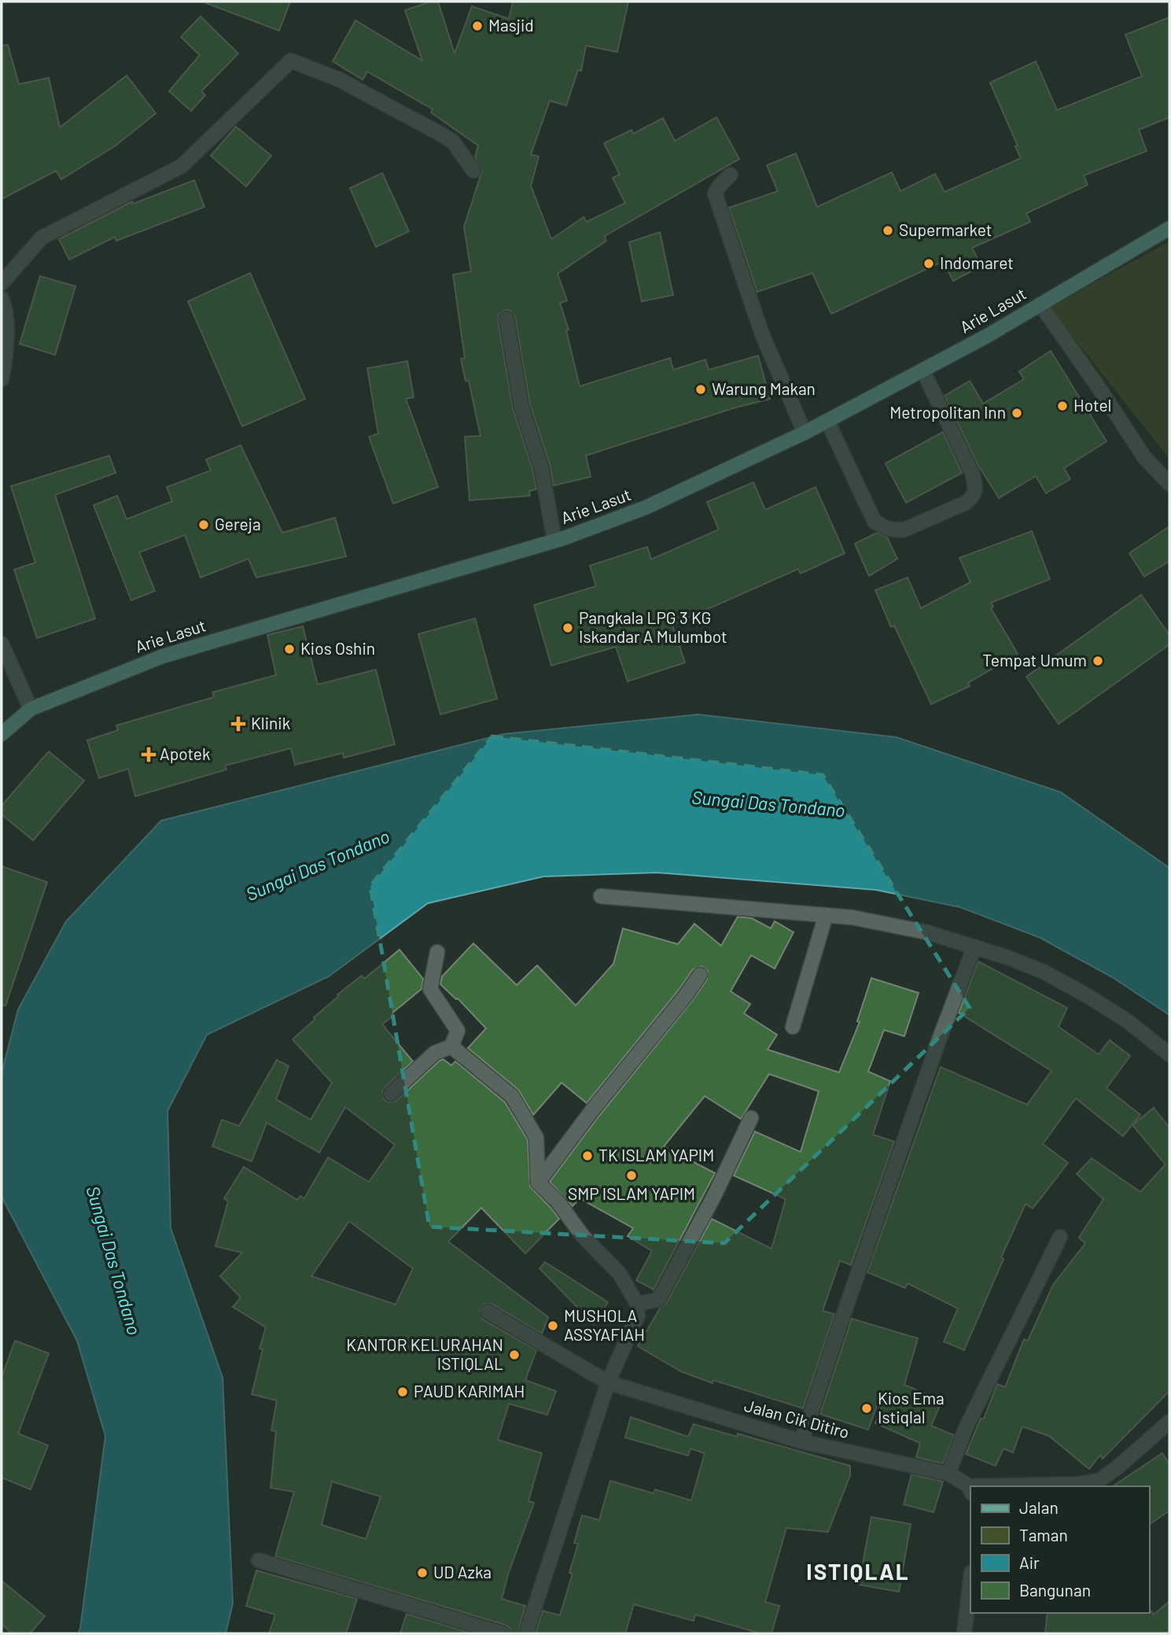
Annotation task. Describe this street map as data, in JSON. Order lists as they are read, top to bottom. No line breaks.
{"streets":{"main road":["Arie Lasut"],"street":["Jalan Cik Ditiro"]},"districts":["ISTIQLAL"],"water":["Sungai Das Tondano"],"places":{"other":["Masjid","Supermarket","Indomaret","Warung Makan","Hotel","Metropolitan Inn","Gereja","Pangkala LPG 3 KG Iskandar A Mulumbot","Kios Oshin","Tempat Umum","TK ISLAM YAPIM","SMP ISLAM YAPIM","MUSHOLA ASSYAFIAH","KANTOR KELURAHAN ISTIQLAL","PAUD KARIMAH","Kios Ema Istiqlal","UD Azka"],"health":["Klinik","Apotek"]},"legend":["Jalan","Taman","Air","Bangunan"]}
